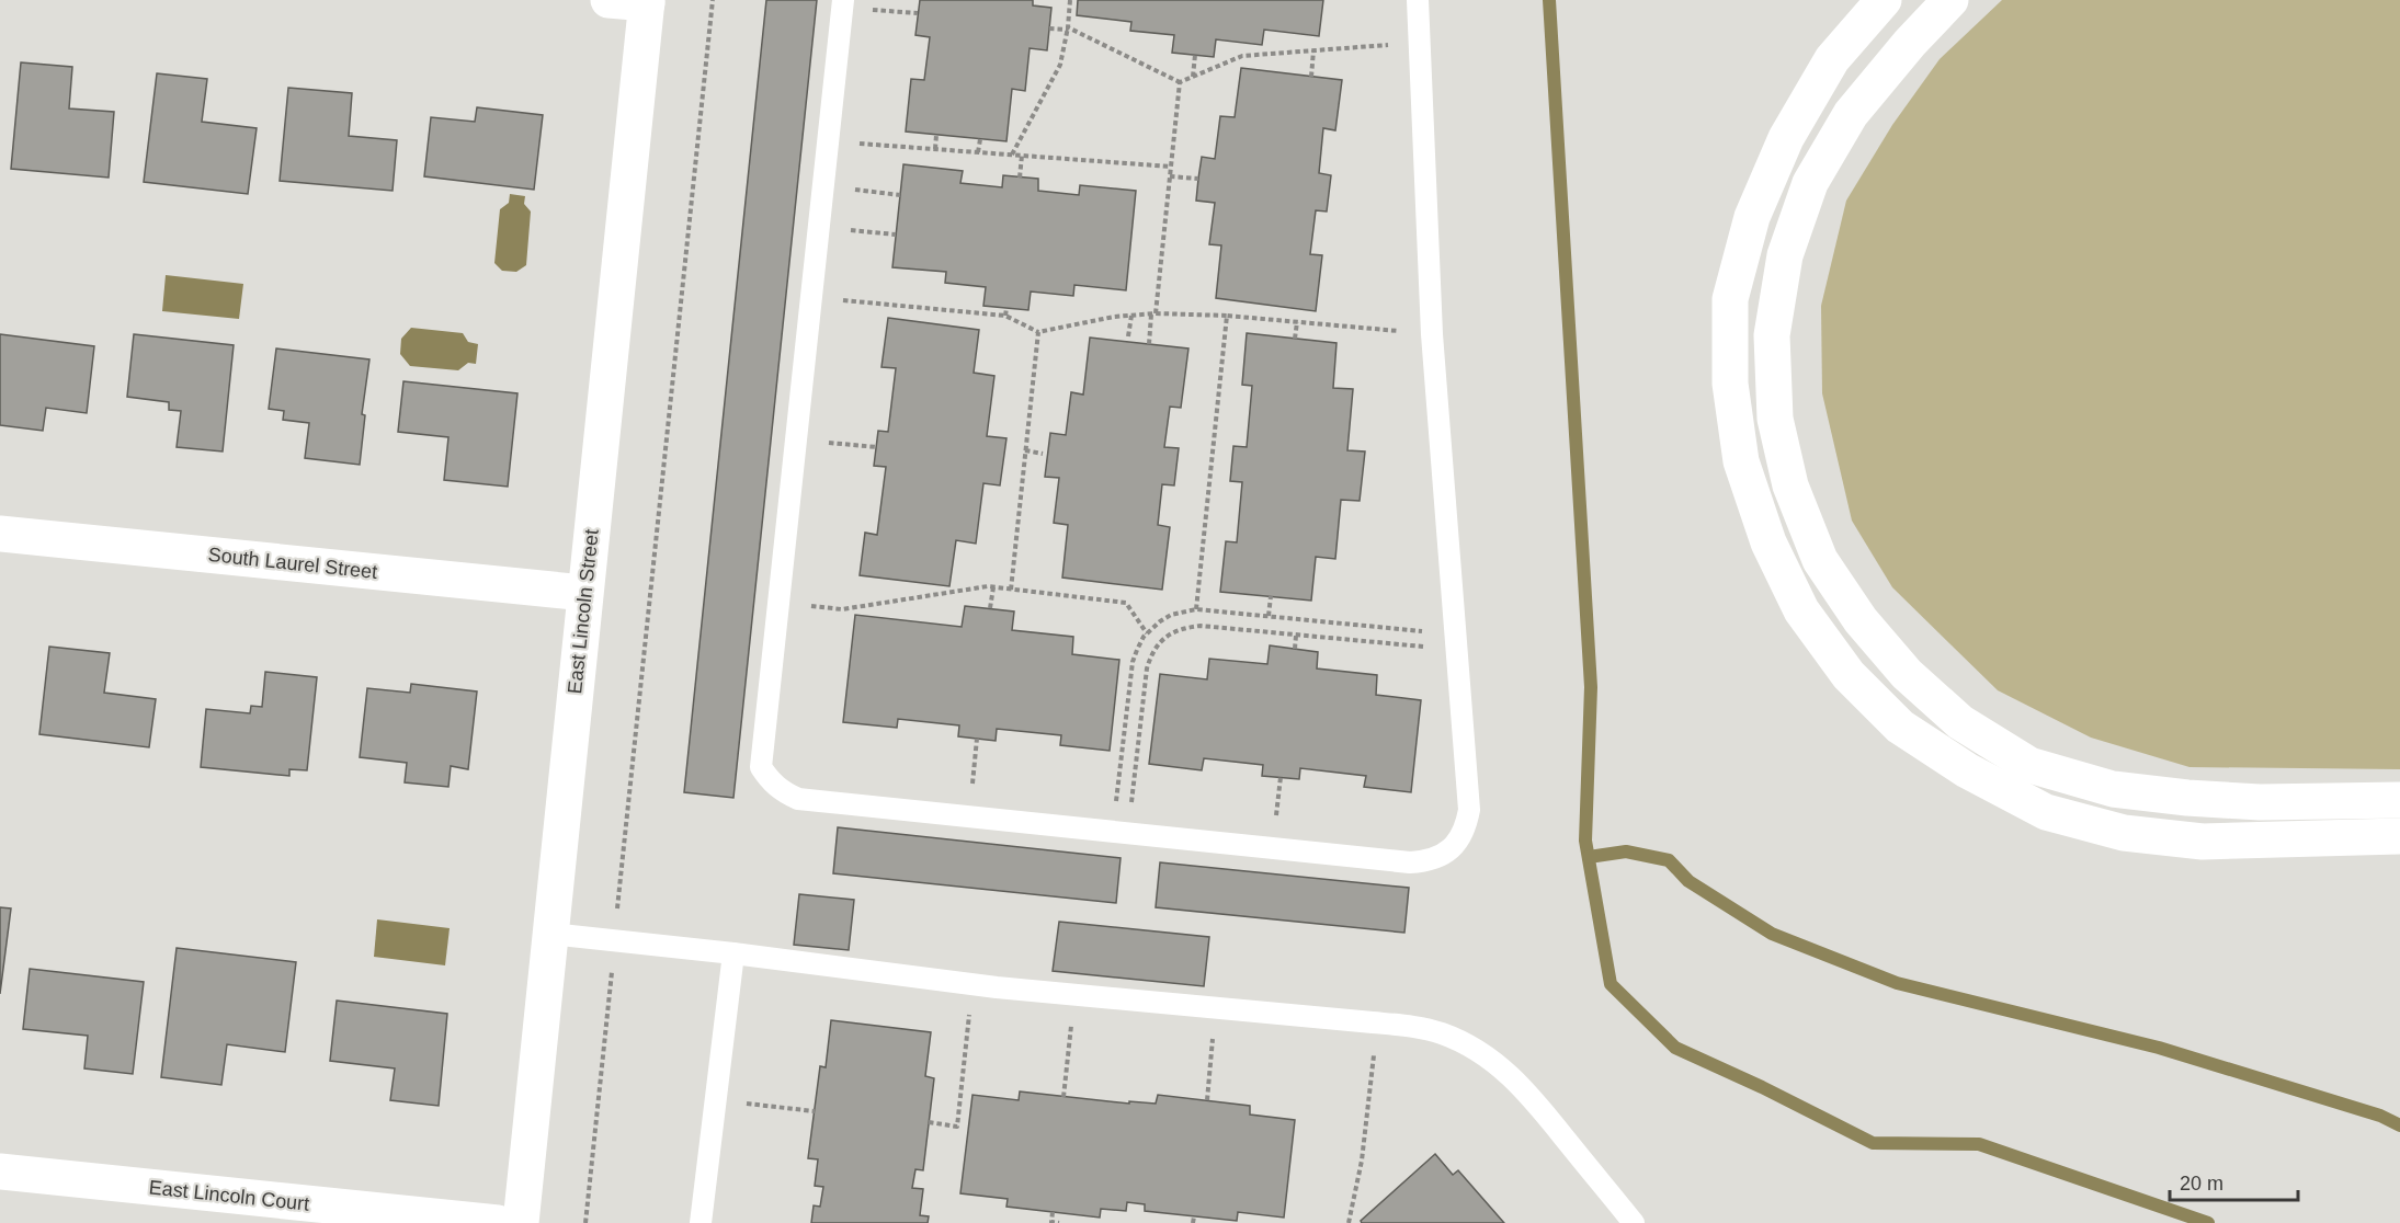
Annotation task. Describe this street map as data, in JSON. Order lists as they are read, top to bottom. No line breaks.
{"streets":{"main road":["South Laurel Street","East Lincoln Street","East Lincoln Court"]},"crossings":[["South Laurel Street","East Lincoln Street"]],"scale_bar":"20 m"}
